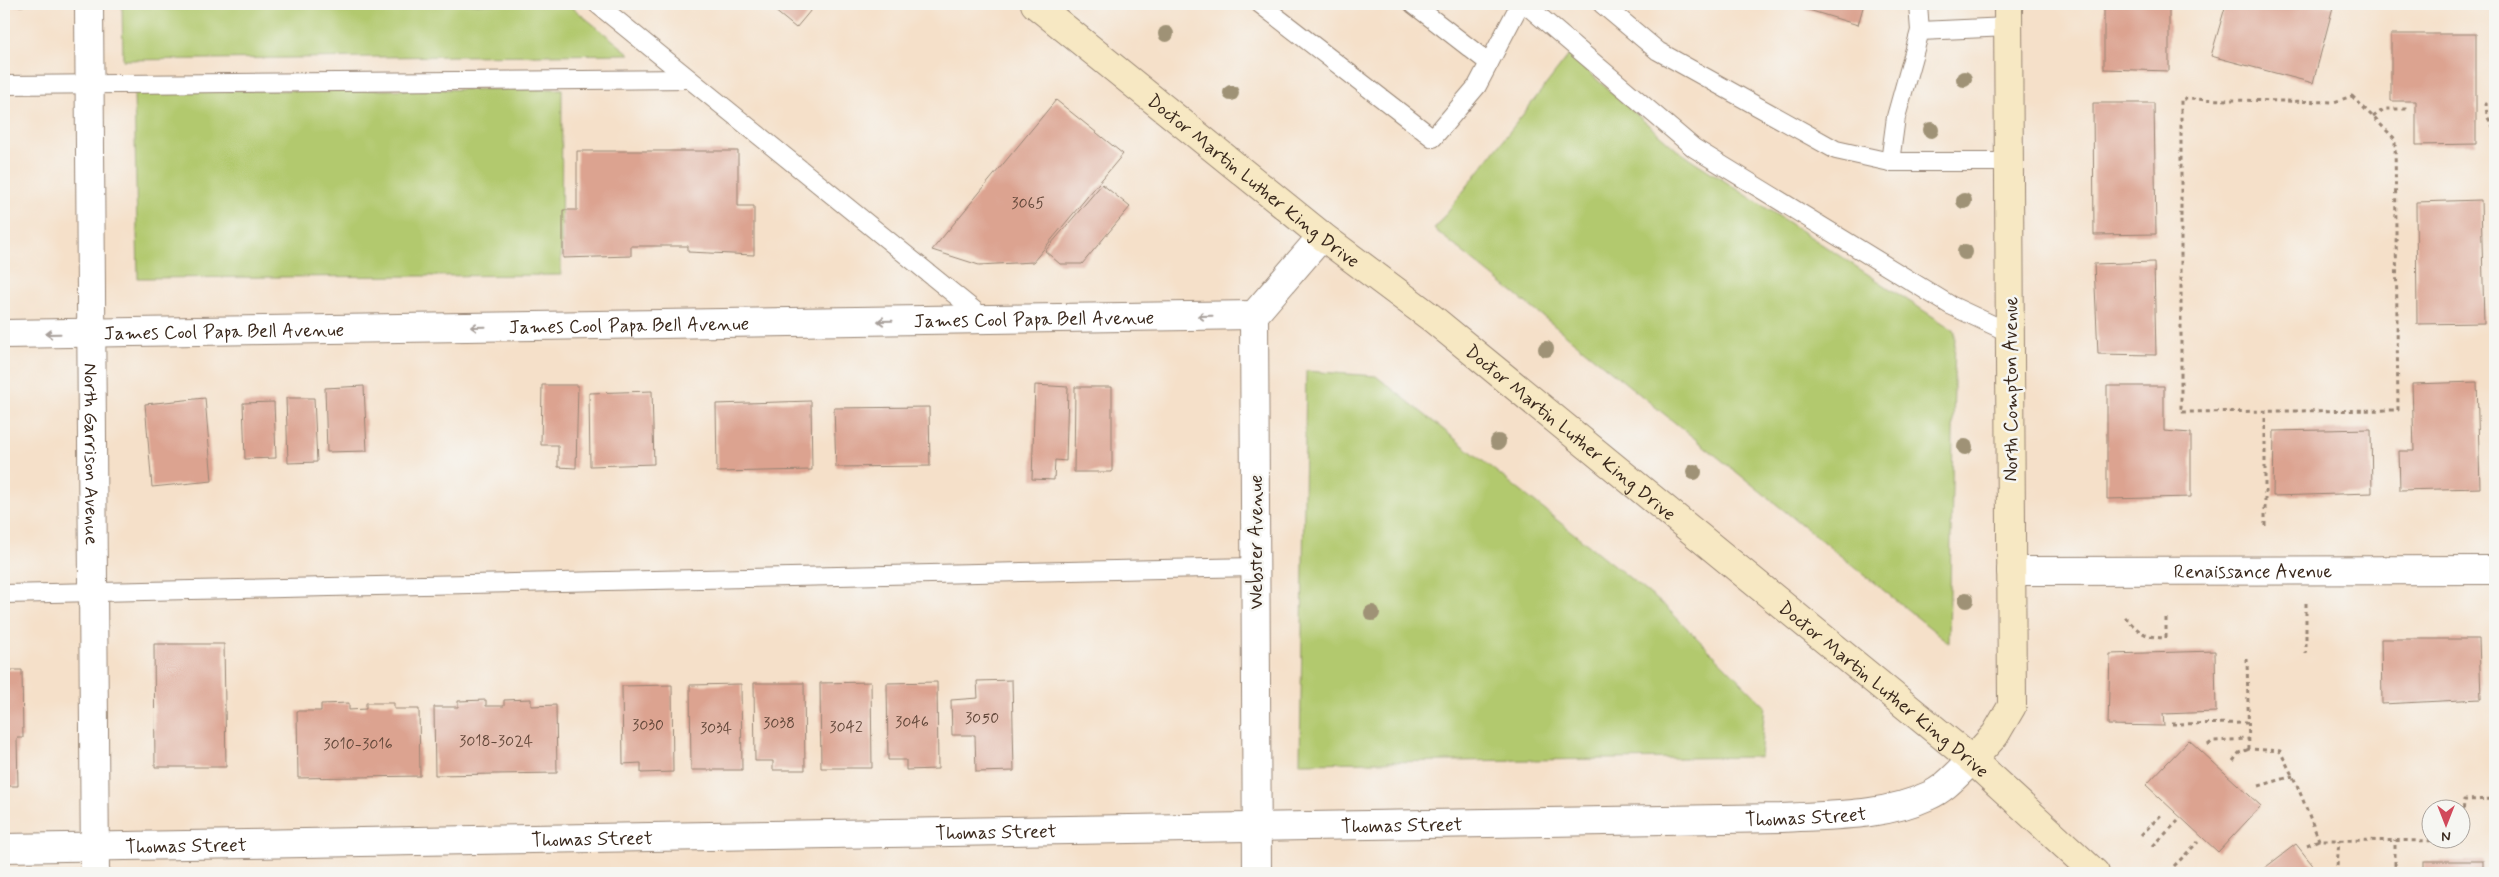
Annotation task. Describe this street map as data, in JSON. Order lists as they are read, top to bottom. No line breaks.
{"streets":{"main road":["Doctor Martin Luther King Drive","North Compton Avenue"],"street":["James Cool Papa Bell Avenue","North Garrison Avenue","Webster Avenue","Renaissance Avenue","Thomas Street"]},"crossings":[["Doctor Martin Luther King Drive","North Compton Avenue"],["Doctor Martin Luther King Drive","Thomas Street"],["James Cool Papa Bell Avenue","North Garrison Avenue"],["James Cool Papa Bell Avenue","Webster Avenue"],["North Compton Avenue","Renaissance Avenue"],["North Compton Avenue","Thomas Street"],["North Garrison Avenue","Thomas Street"],["Webster Avenue","Thomas Street"]],"one_way":["James Cool Papa Bell Avenue"],"house_numbers":["3065","3050","3046","3038","3030","3042","3034","3018-3024","3010-3016"],"north":"bottom"}
